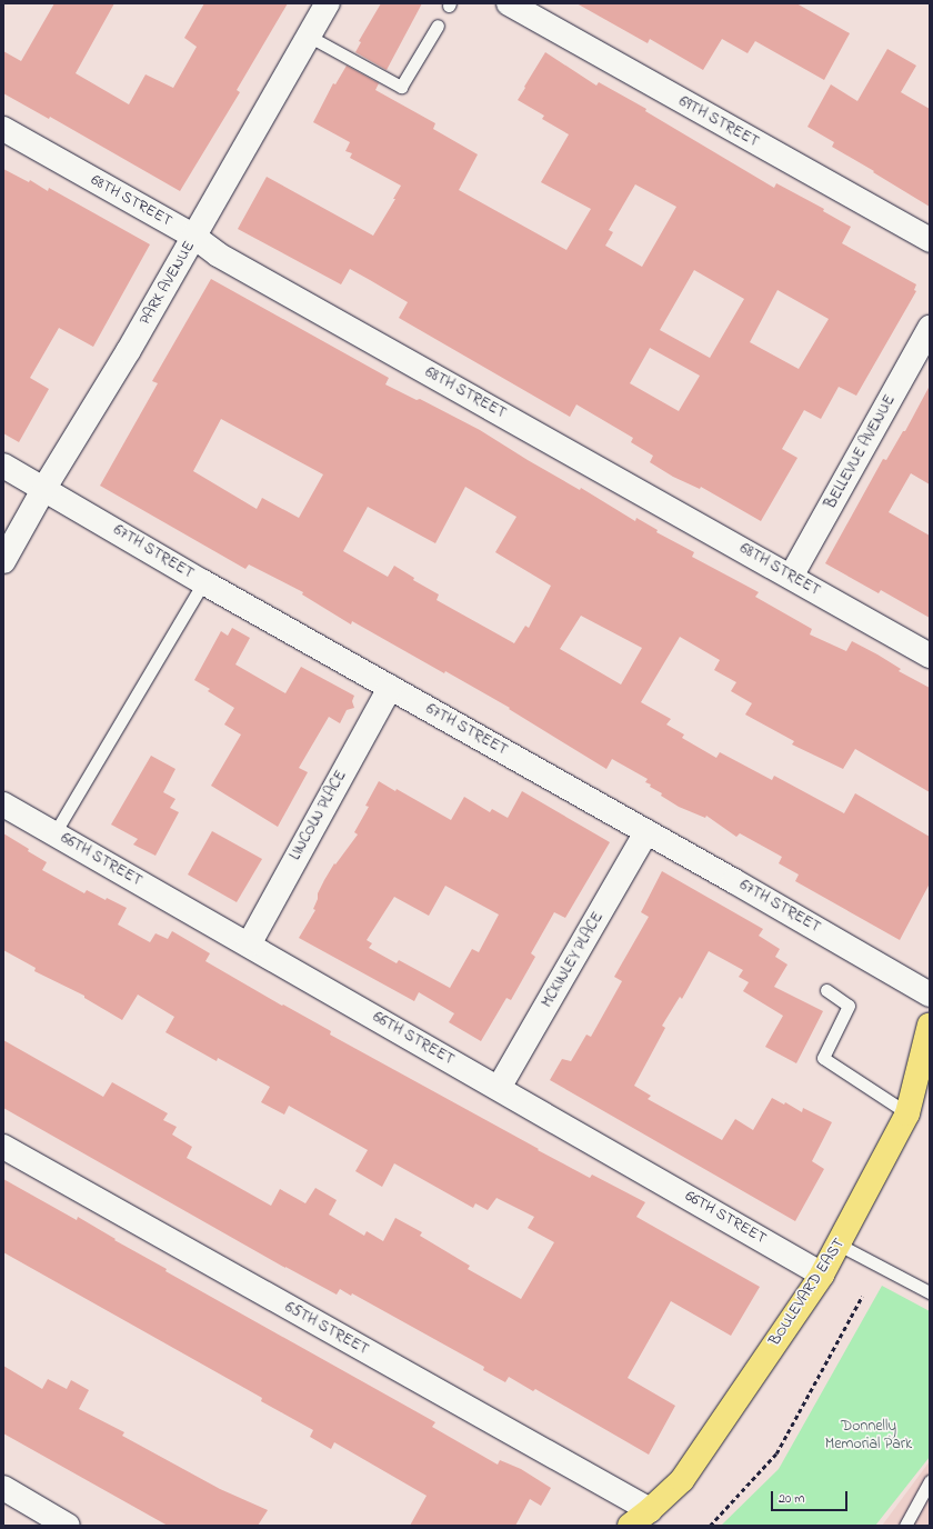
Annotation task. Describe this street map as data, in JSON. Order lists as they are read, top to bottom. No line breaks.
{"streets":{"main road":["BOULEVARD EAST"],"street":["69TH STREET","68TH STREET","PARK AVENUE","BELLEVUE AVENUE","67TH STREET","LINCOLN PLACE","66TH STREET","MCKINLEY PLACE","65TH STREET"]},"crossings":[["68TH STREET","PARK AVENUE"],["68TH STREET","BELLEVUE AVENUE"],["PARK AVENUE","67TH STREET"],["67TH STREET","LINCOLN PLACE"],["67TH STREET","MCKINLEY PLACE"],["LINCOLN PLACE","66TH STREET"],["66TH STREET","MCKINLEY PLACE"],["66TH STREET","BOULEVARD EAST"],["BOULEVARD EAST","65TH STREET"]],"parks":["Donnelly Memorial Park"],"scale_bar":"20 m"}
